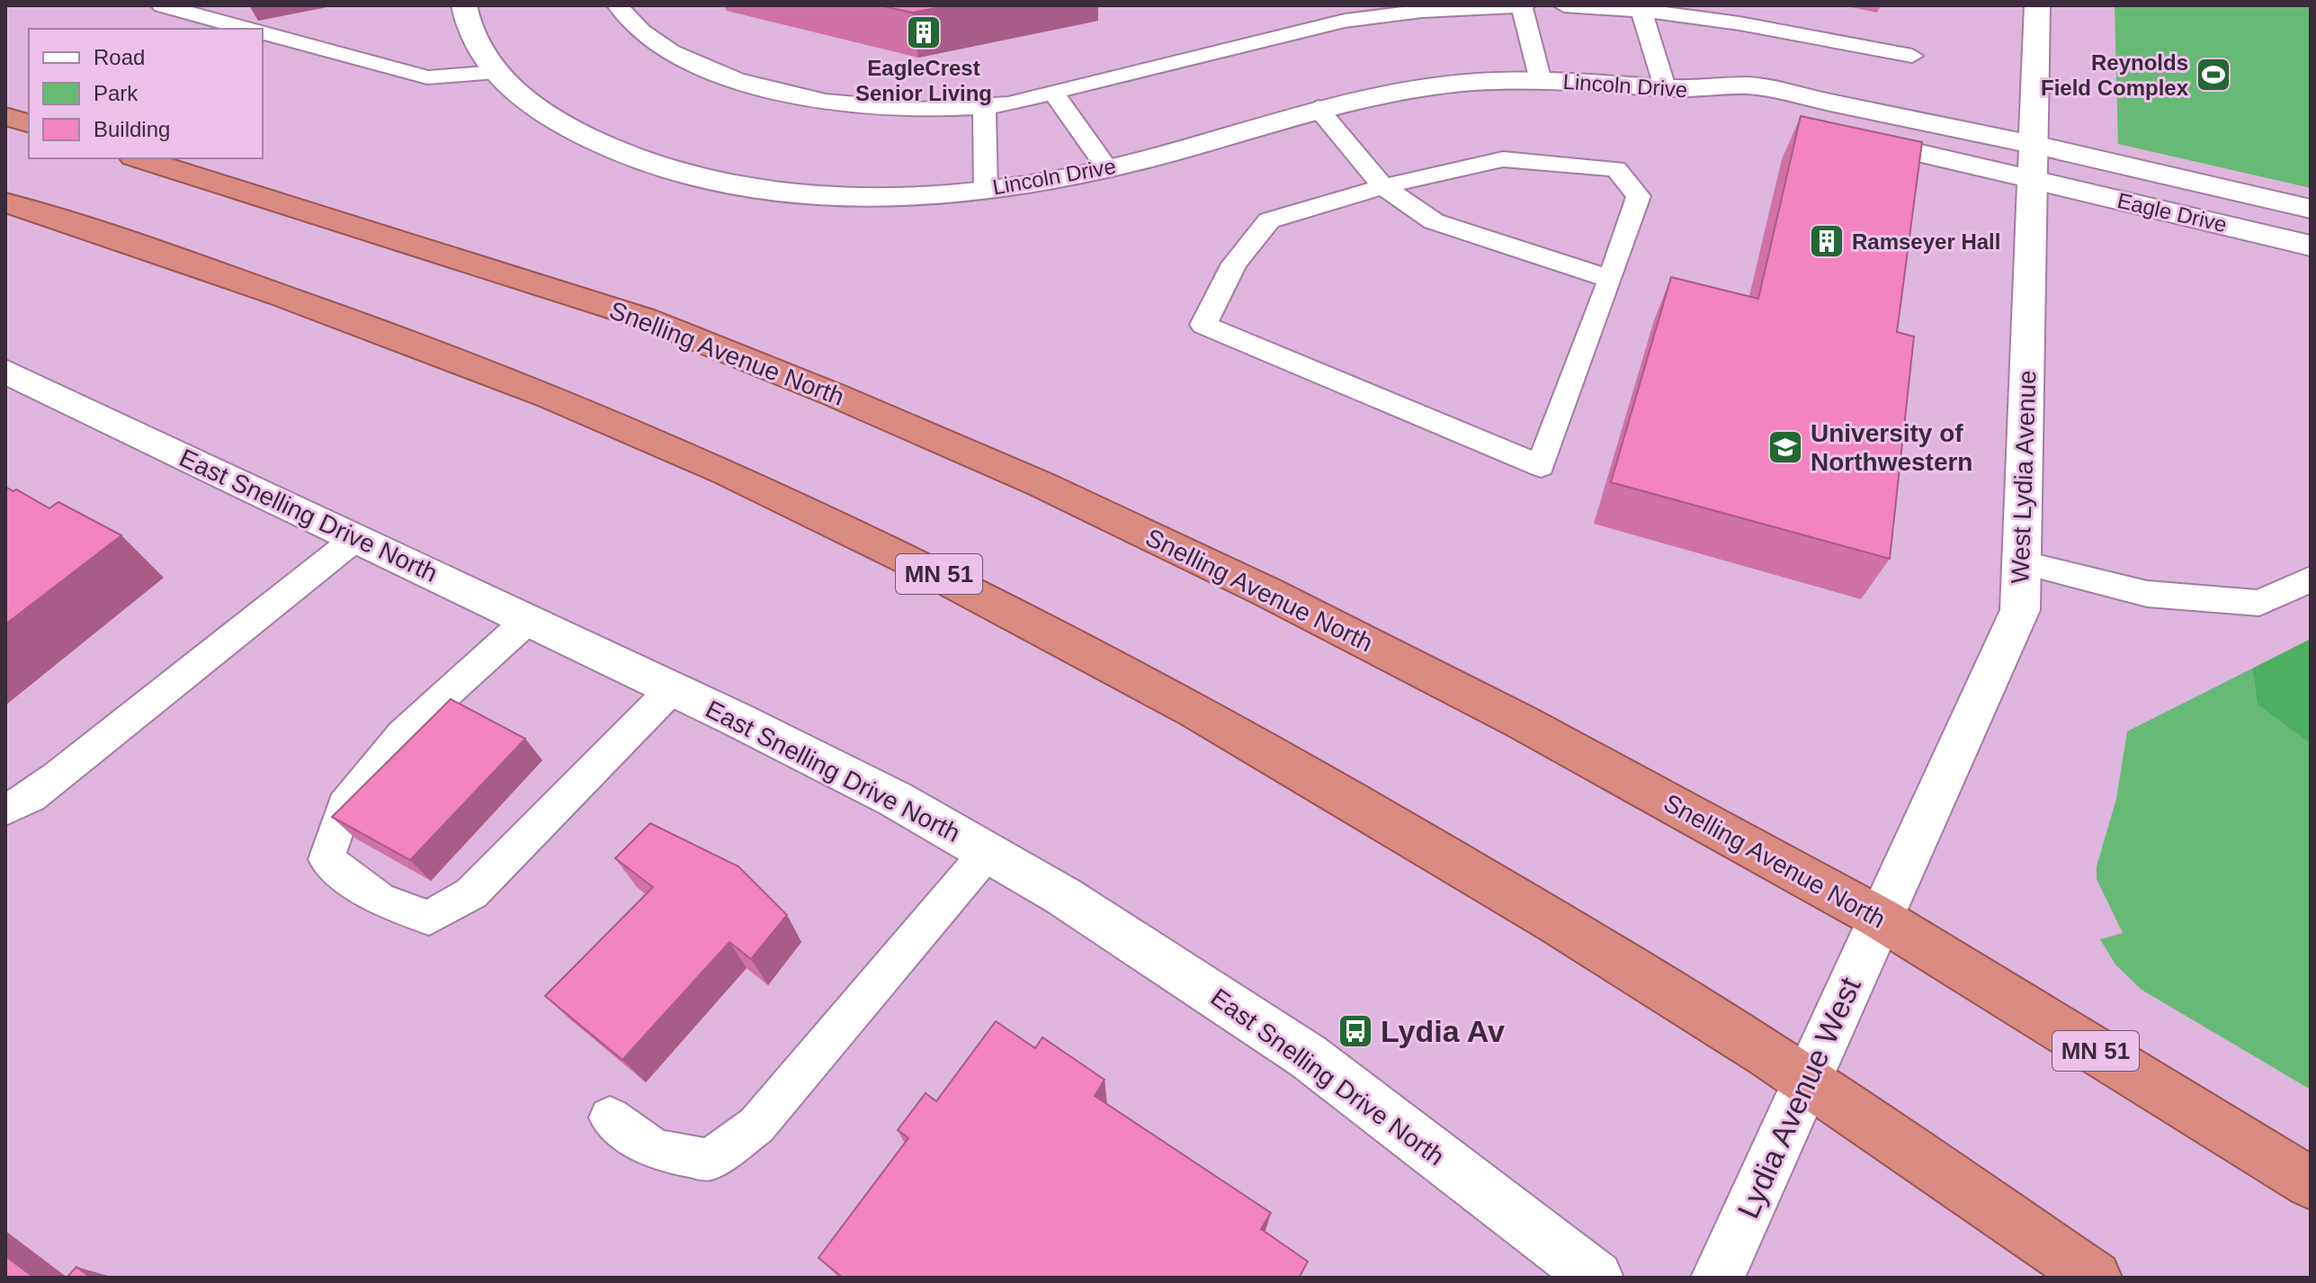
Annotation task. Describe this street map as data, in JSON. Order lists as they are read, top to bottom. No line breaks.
{"streets":{"highway":["Snelling Avenue North","MN 51"],"street":["Lincoln Drive","Eagle Drive","West Lydia Avenue","East Snelling Drive North","Lydia Avenue West"]},"crossings":[["Lincoln Drive","Eagle Drive"],["Lincoln Drive","West Lydia Avenue"],["Eagle Drive","West Lydia Avenue"],["Snelling Avenue North","West Lydia Avenue"],["Snelling Avenue North","Lydia Avenue West"],["West Lydia Avenue","Lydia Avenue West"],["MN 51","Lydia Avenue West"]],"places":{"building":["EagleCrest Senior Living","Ramseyer Hall"],"sports":["Reynolds Field Complex"],"school or university":["University of Northwestern"],"bus stop":["Lydia Av"]},"legend":["Road","Park","Building"]}
